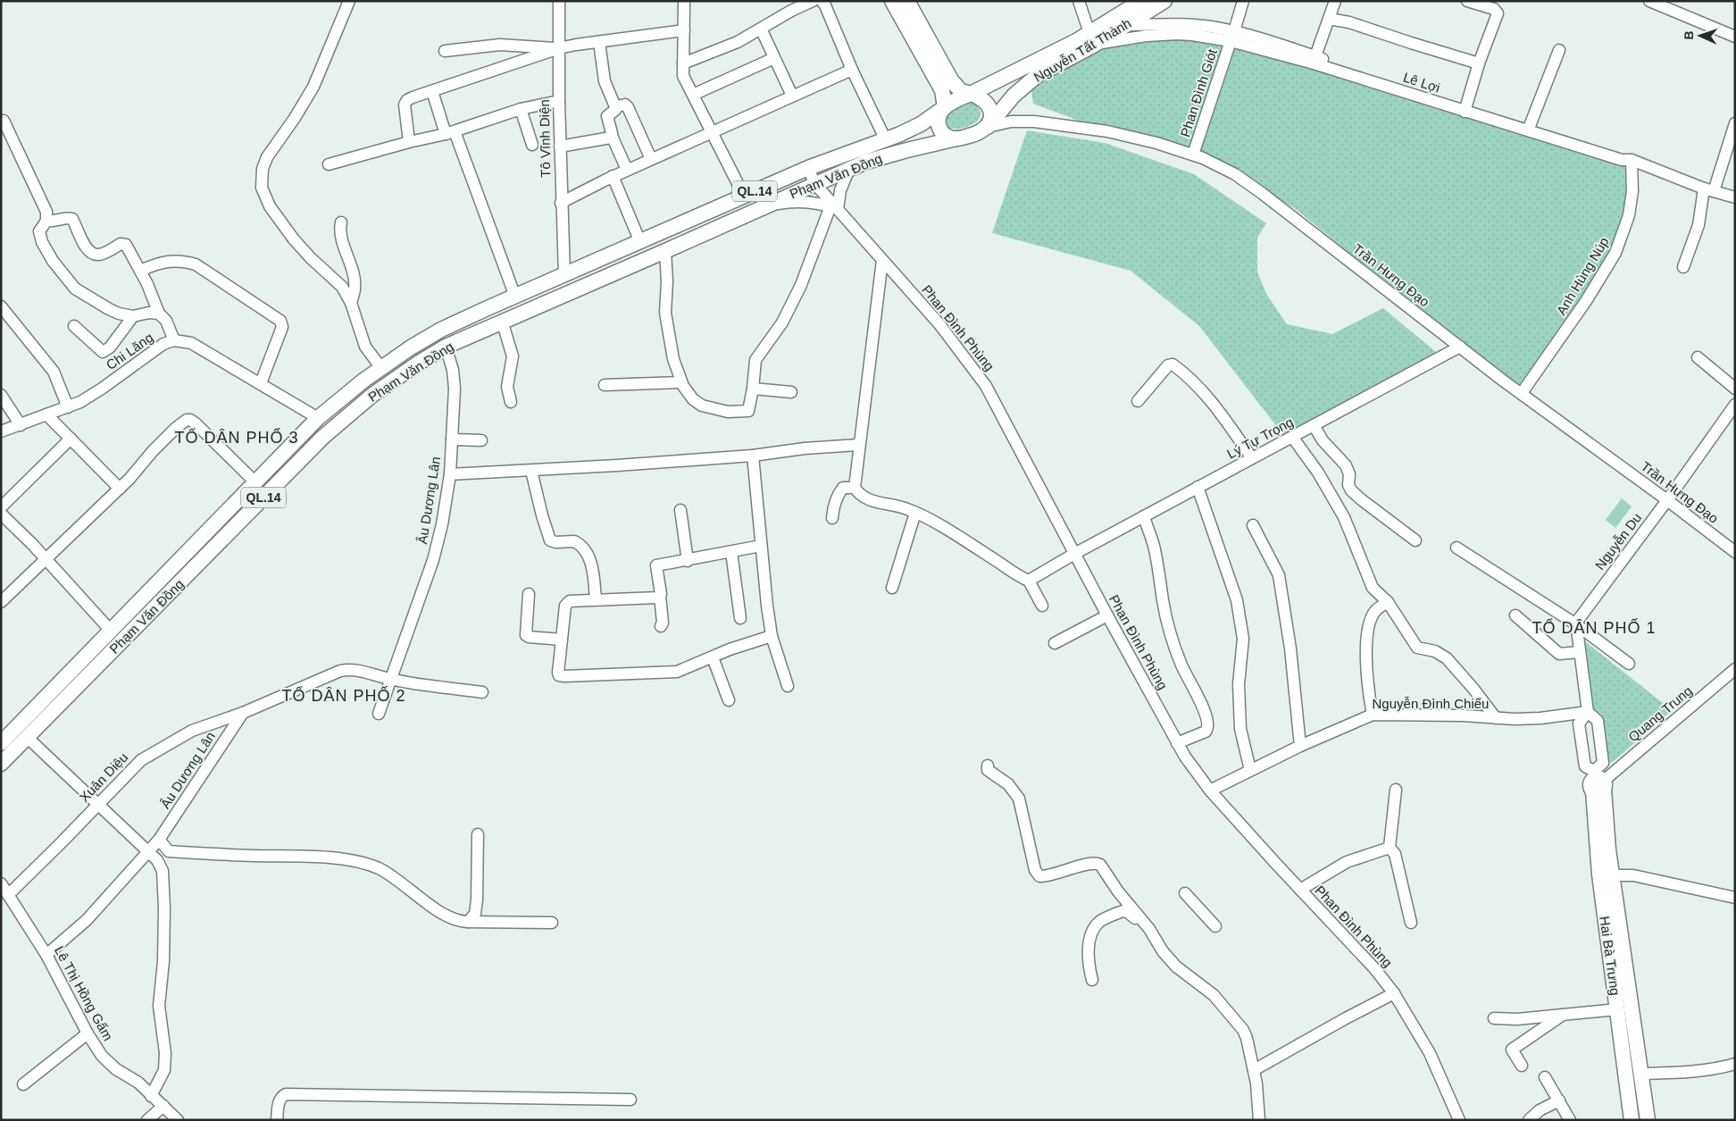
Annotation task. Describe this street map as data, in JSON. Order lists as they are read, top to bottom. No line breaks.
{"streets":{"main road":["Nguyễn Tất Thành","Phạm Văn Đồng","QL.14","Hai Bà Trưng"],"street":["Lê Lợi","Phan Đình Giót","Tô Vĩnh Diện","Trần Hưng Đạo","Anh Hùng Núp","Phan Đình Phùng","Chi Lăng","Lý Tự Trọng","Âu Dương Lân","Nguyễn Du","Nguyễn Đình Chiểu","Quang Trung","Xuân Diệu","Lê Thị Hồng Gấm"]},"crossings":[["Nguyễn Tất Thành","Lê Lợi"],["Nguyễn Tất Thành","Phạm Văn Đồng"],["Nguyễn Tất Thành","Trần Hưng Đạo"],["Lê Lợi","Phan Đình Giót"],["Lê Lợi","Anh Hùng Núp"],["Phan Đình Giót","Trần Hưng Đạo"],["Tô Vĩnh Diện","Phạm Văn Đồng"],["Phạm Văn Đồng","Trần Hưng Đạo"],["Phạm Văn Đồng","Phan Đình Phùng"],["Phạm Văn Đồng","Chi Lăng"],["Phạm Văn Đồng","Âu Dương Lân"],["Trần Hưng Đạo","Anh Hùng Núp"],["Trần Hưng Đạo","Lý Tự Trọng"],["Trần Hưng Đạo","Nguyễn Du"],["Phan Đình Phùng","Lý Tự Trọng"],["Phan Đình Phùng","Nguyễn Đình Chiểu"],["Âu Dương Lân","Xuân Diệu"],["Âu Dương Lân","Lê Thị Hồng Gấm"],["Quang Trung","Hai Bà Trưng"],["Xuân Diệu","Lê Thị Hồng Gấm"]],"districts":["TỔ DÂN PHỐ 3","TỔ DÂN PHỐ 1","TỔ DÂN PHỐ 2"],"north":"left"}
